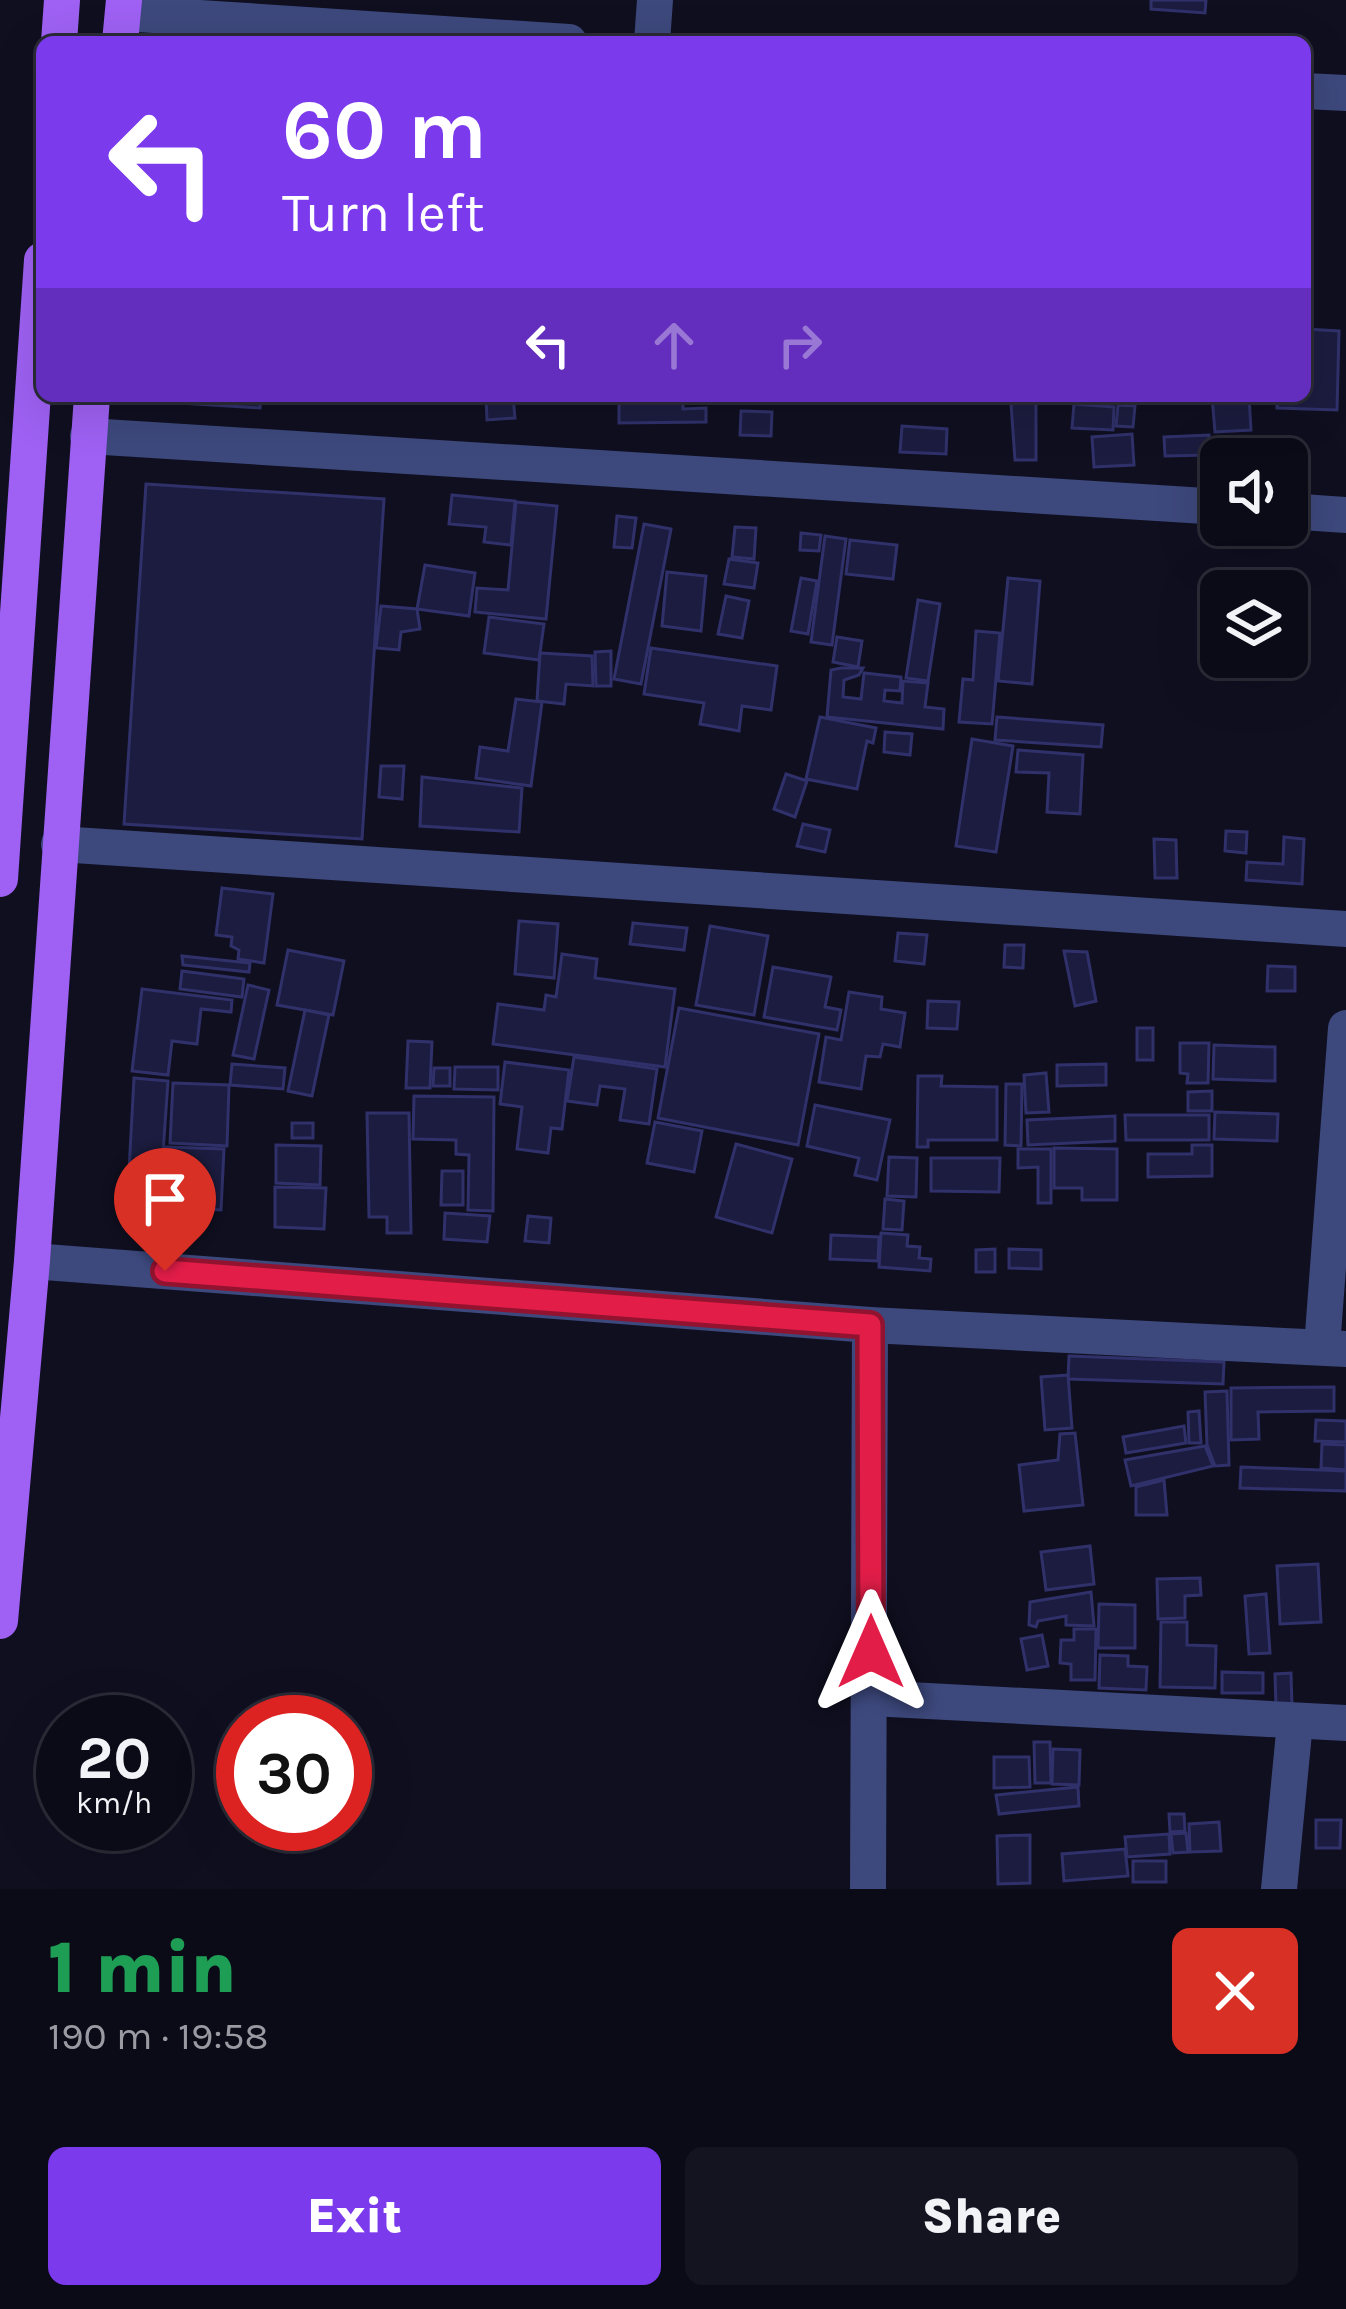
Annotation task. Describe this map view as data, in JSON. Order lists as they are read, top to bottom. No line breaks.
{"page":{"turn":["60 m","Turn left"],"speed":"20 km/h","limit":"30","heading":["1 min","190 m · 19:58"],"buttons":["Exit","Share"]}}
